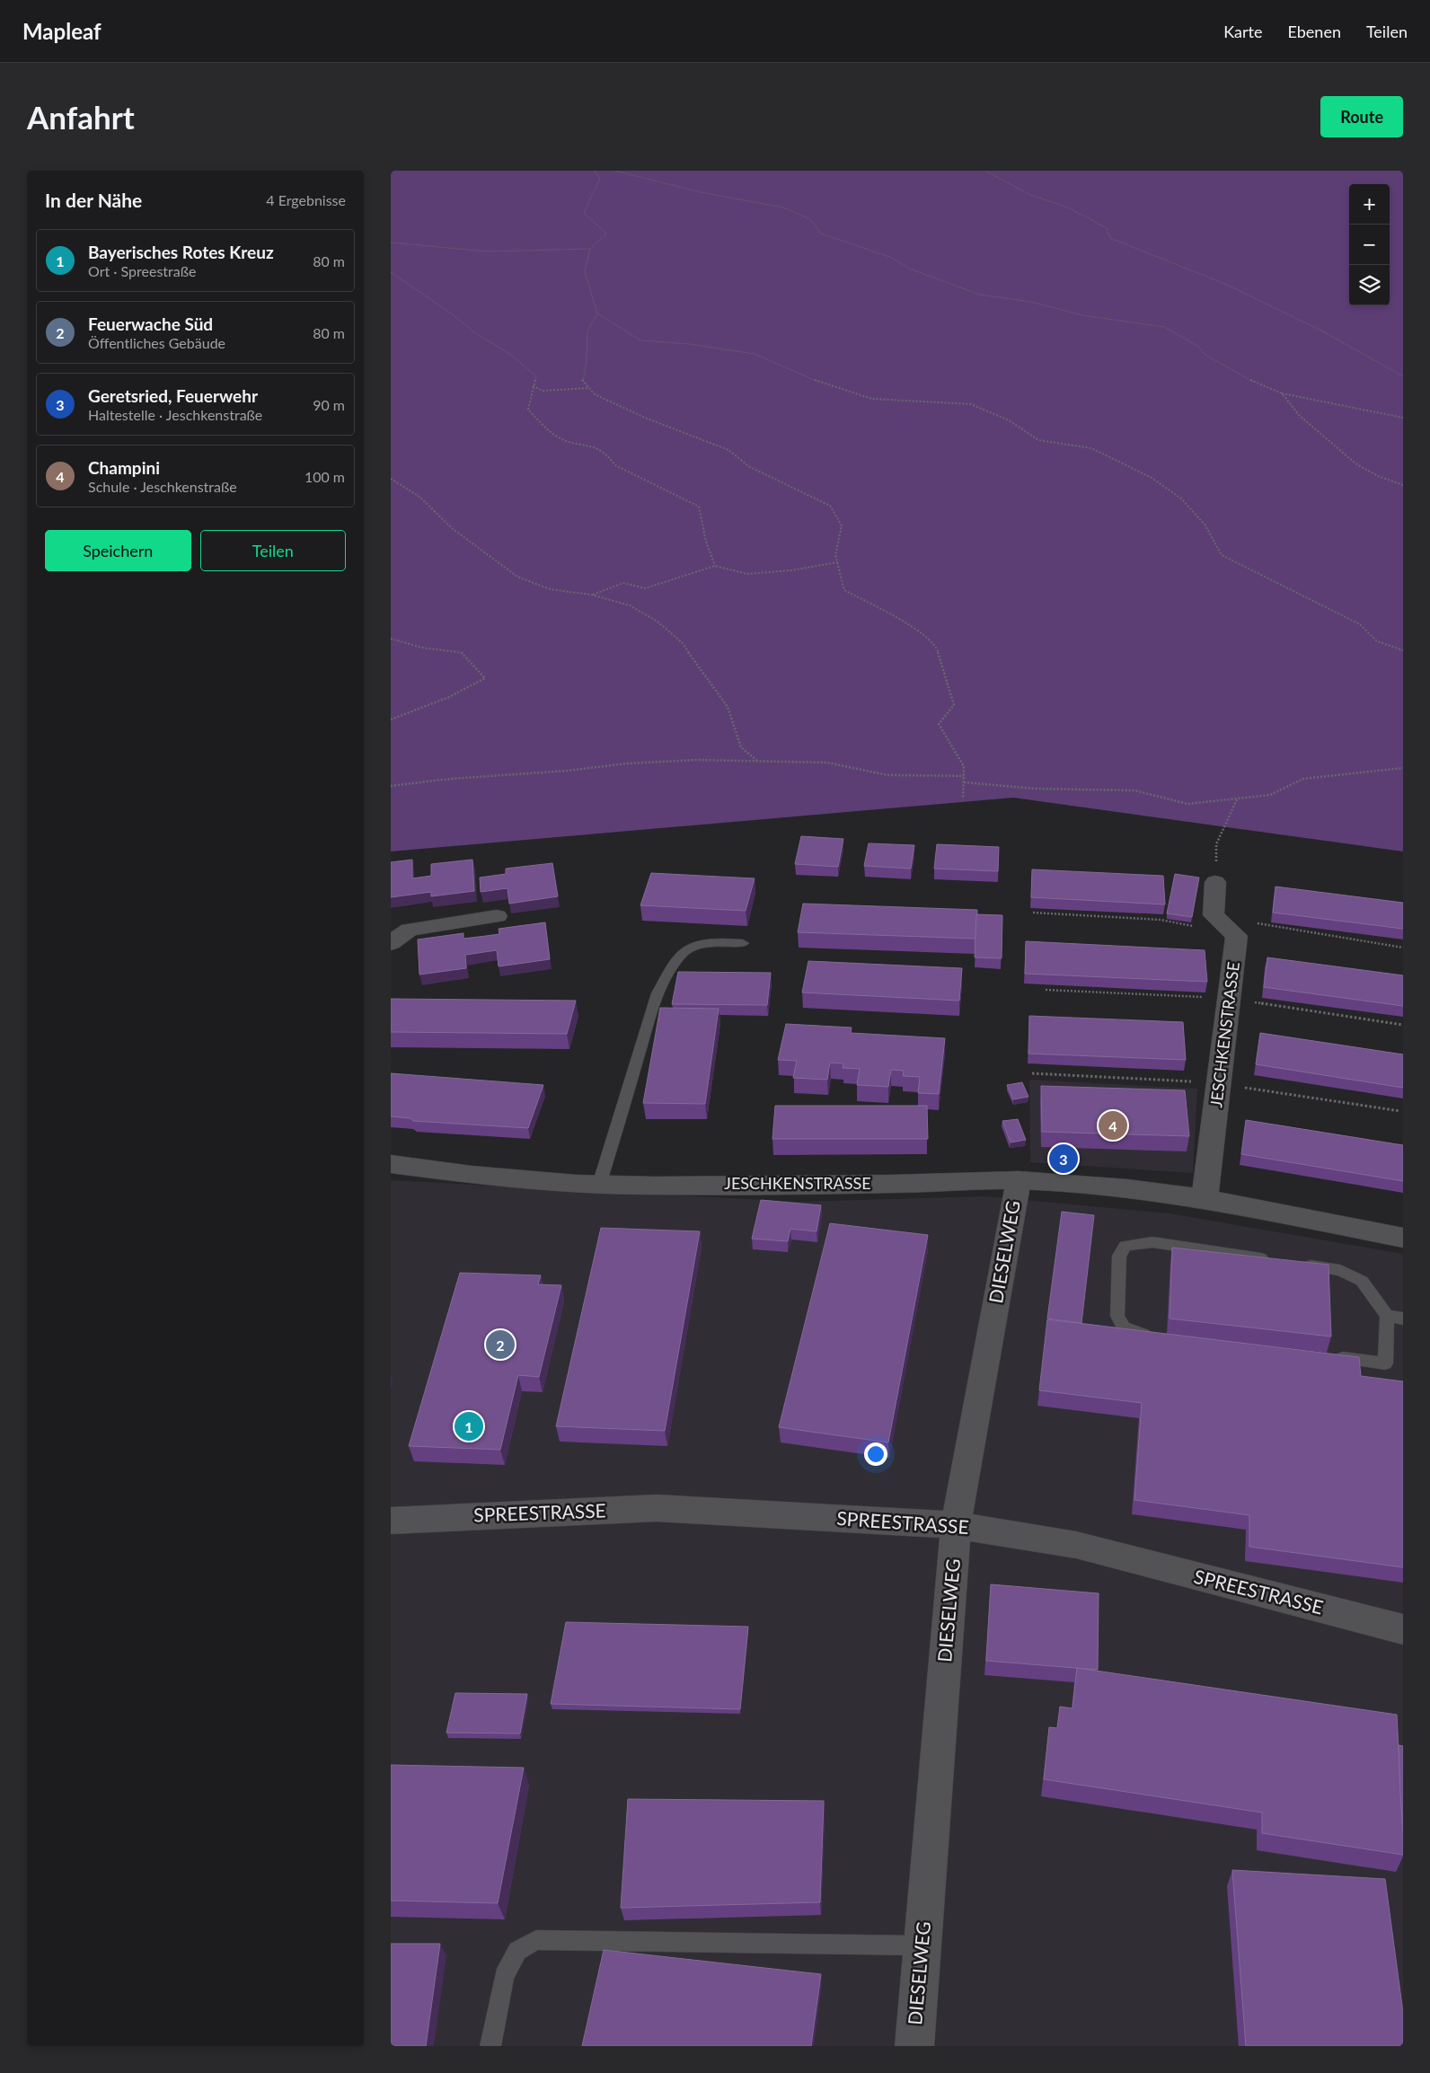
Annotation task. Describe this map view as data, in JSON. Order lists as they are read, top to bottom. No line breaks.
{"streets":{"street":["JESCHKENSTRASSE","DIESELWEG","SPREESTRASSE"]},"crossings":[["JESCHKENSTRASSE","DIESELWEG"],["DIESELWEG","SPREESTRASSE"]],"page":{"header":"Mapleaf","nav":["Karte","Ebenen","Teilen"],"buttons":["Route",["Speichern","Teilen"]],"title":"Anfahrt","heading":["In der Nähe","4 Ergebnisse"],"map_buttons":["+","−"],"list":[{"mark":"1","name":"Bayerisches Rotes Kreuz","note":"Ort · Spreestraße","value":"80 m"},{"mark":"2","name":"Feuerwache Süd","note":"Öffentliches Gebäude","value":"80 m"},{"mark":"3","name":"Geretsried, Feuerwehr","note":"Haltestelle · Jeschkenstraße","value":"90 m"},{"mark":"4","name":"Champini","note":"Schule · Jeschkenstraße","value":"100 m"}],"pins":["4","3","2","1"]}}
